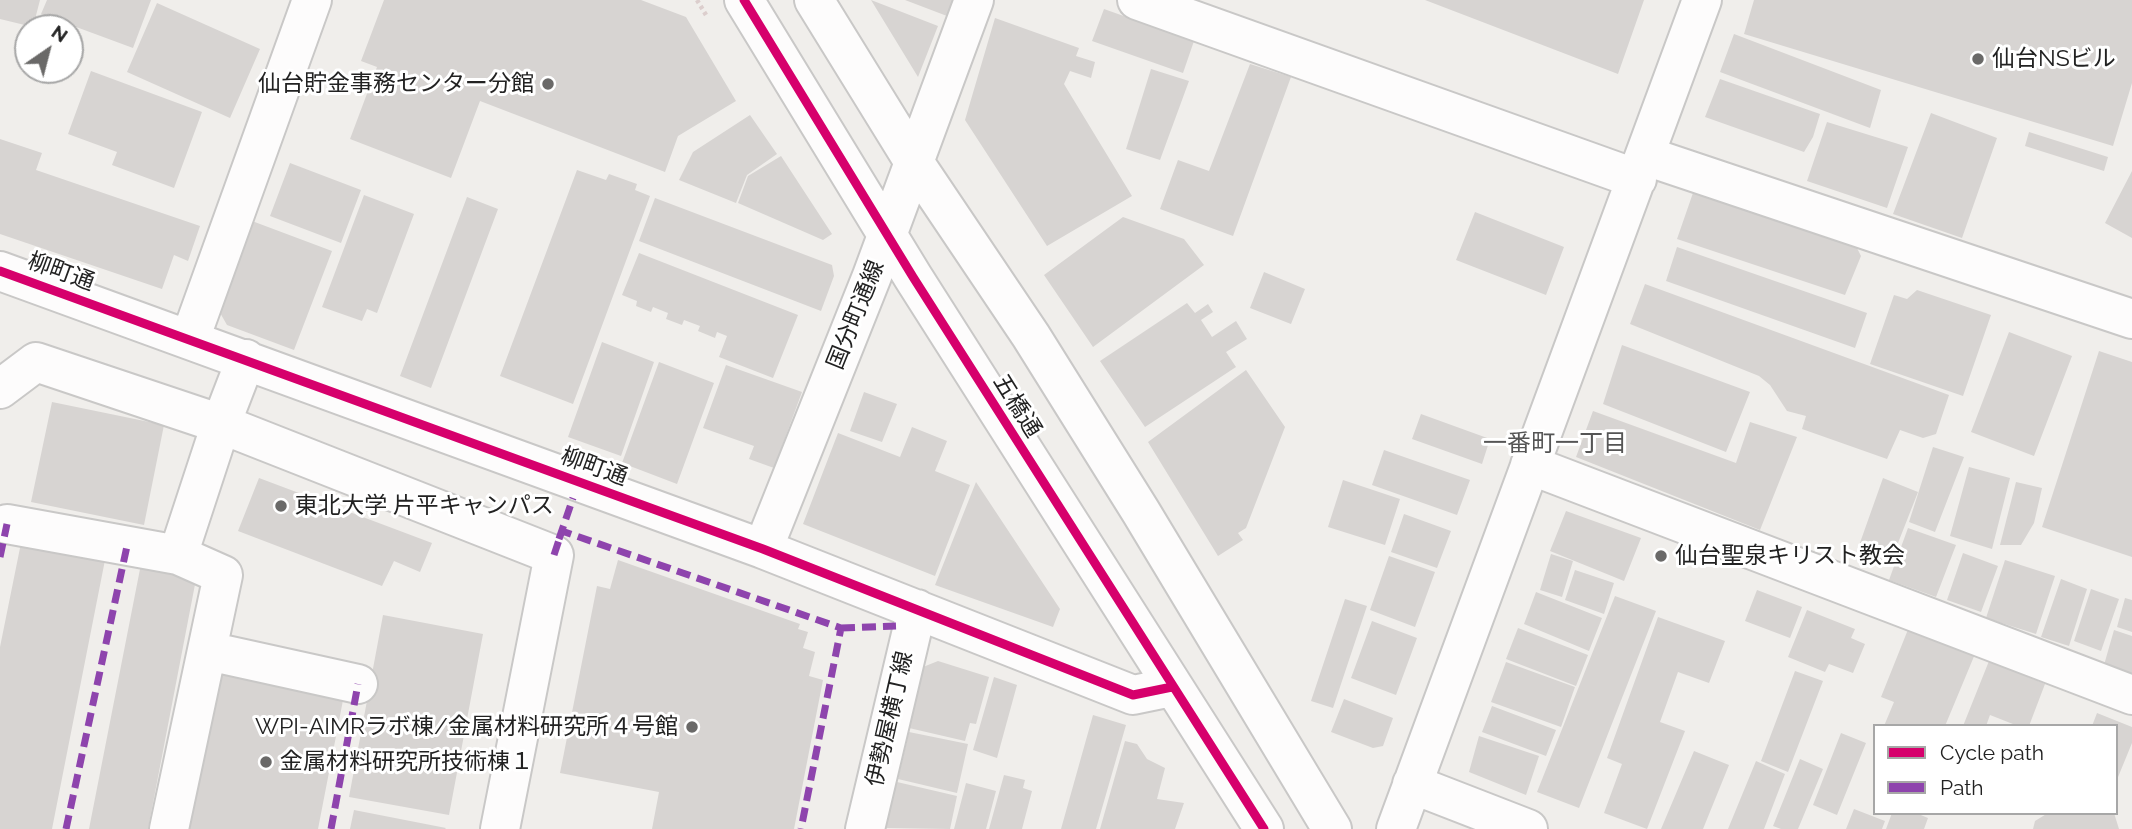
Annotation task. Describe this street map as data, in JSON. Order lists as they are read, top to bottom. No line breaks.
{"streets":{"street":["柳町通","国分町通線","五橋通","伊勢屋横丁線"]},"crossings":[["柳町通","国分町通線"],["柳町通","五橋通"],["柳町通","伊勢屋横丁線"],["国分町通線","五橋通"]],"districts":["一番町一丁目"],"places":["仙台NSビル","仙台貯金事務センター分館","東北大学 片平キャンパス","仙台聖泉キリスト教会","WPI-AIMRラボ棟/金属材料研究所４号館","金属材料研究所技術棟１"],"legend":["Cycle path","Path"],"north":"top right"}
